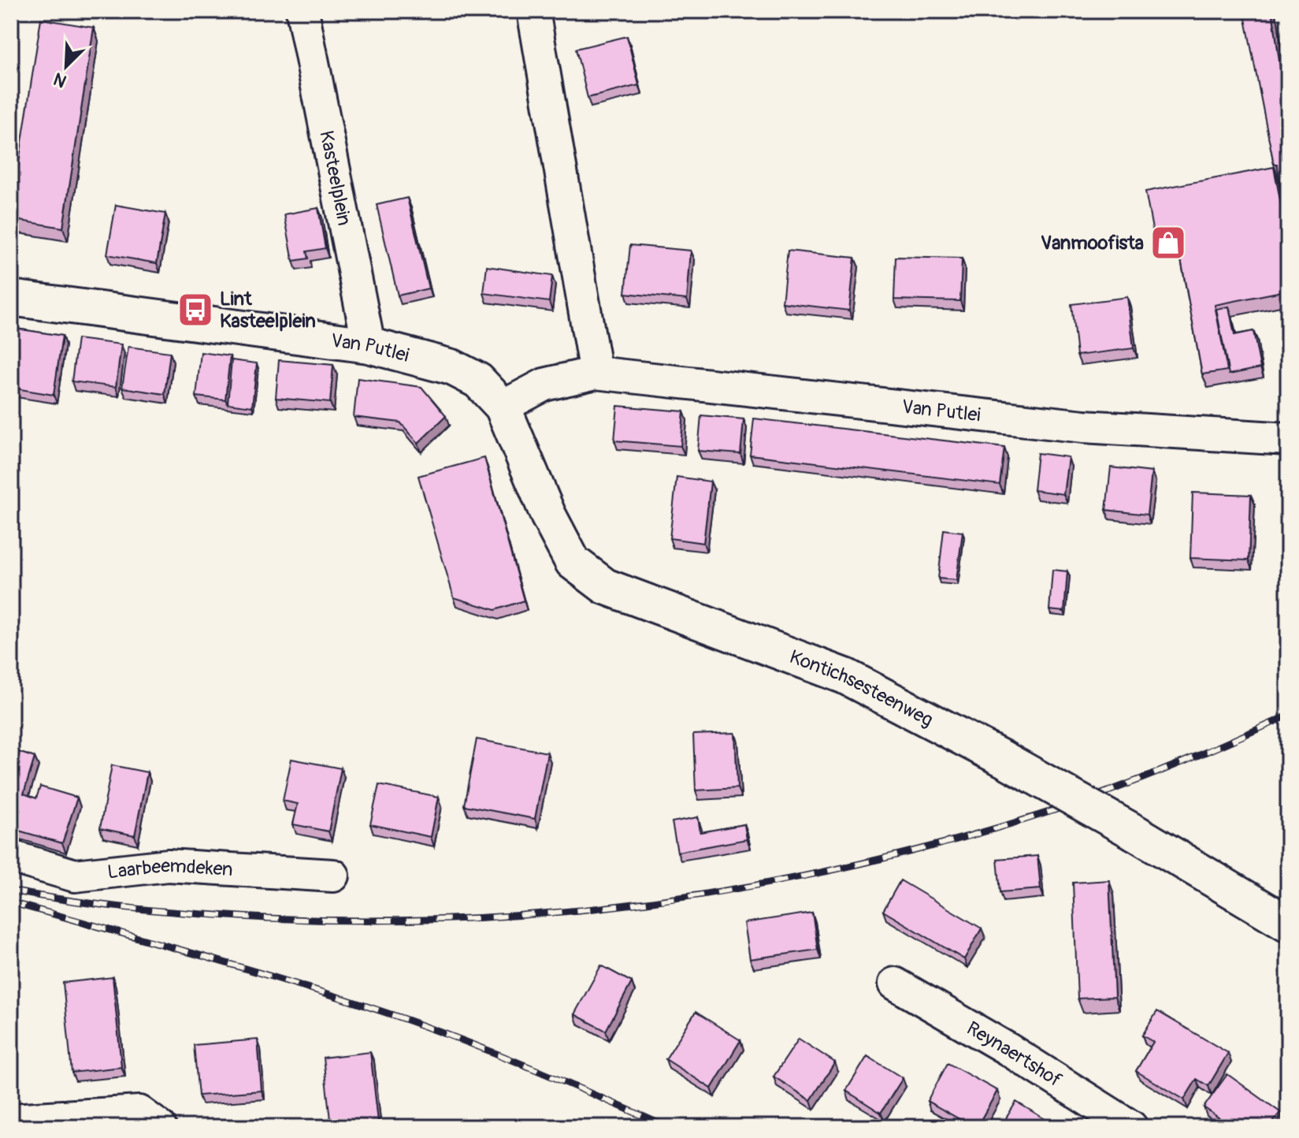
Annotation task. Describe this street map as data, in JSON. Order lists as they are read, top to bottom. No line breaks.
{"streets":{"street":["Kasteelplein","Van Putlei","Kontichsesteenweg","Laarbeemdeken","Reynaertshof"]},"crossings":[["Kasteelplein","Van Putlei"],["Van Putlei","Kontichsesteenweg"]],"places":{"shop":["Vanmoofista"],"bus stop":["Lint Kasteelplein"]},"north":"bottom left"}
